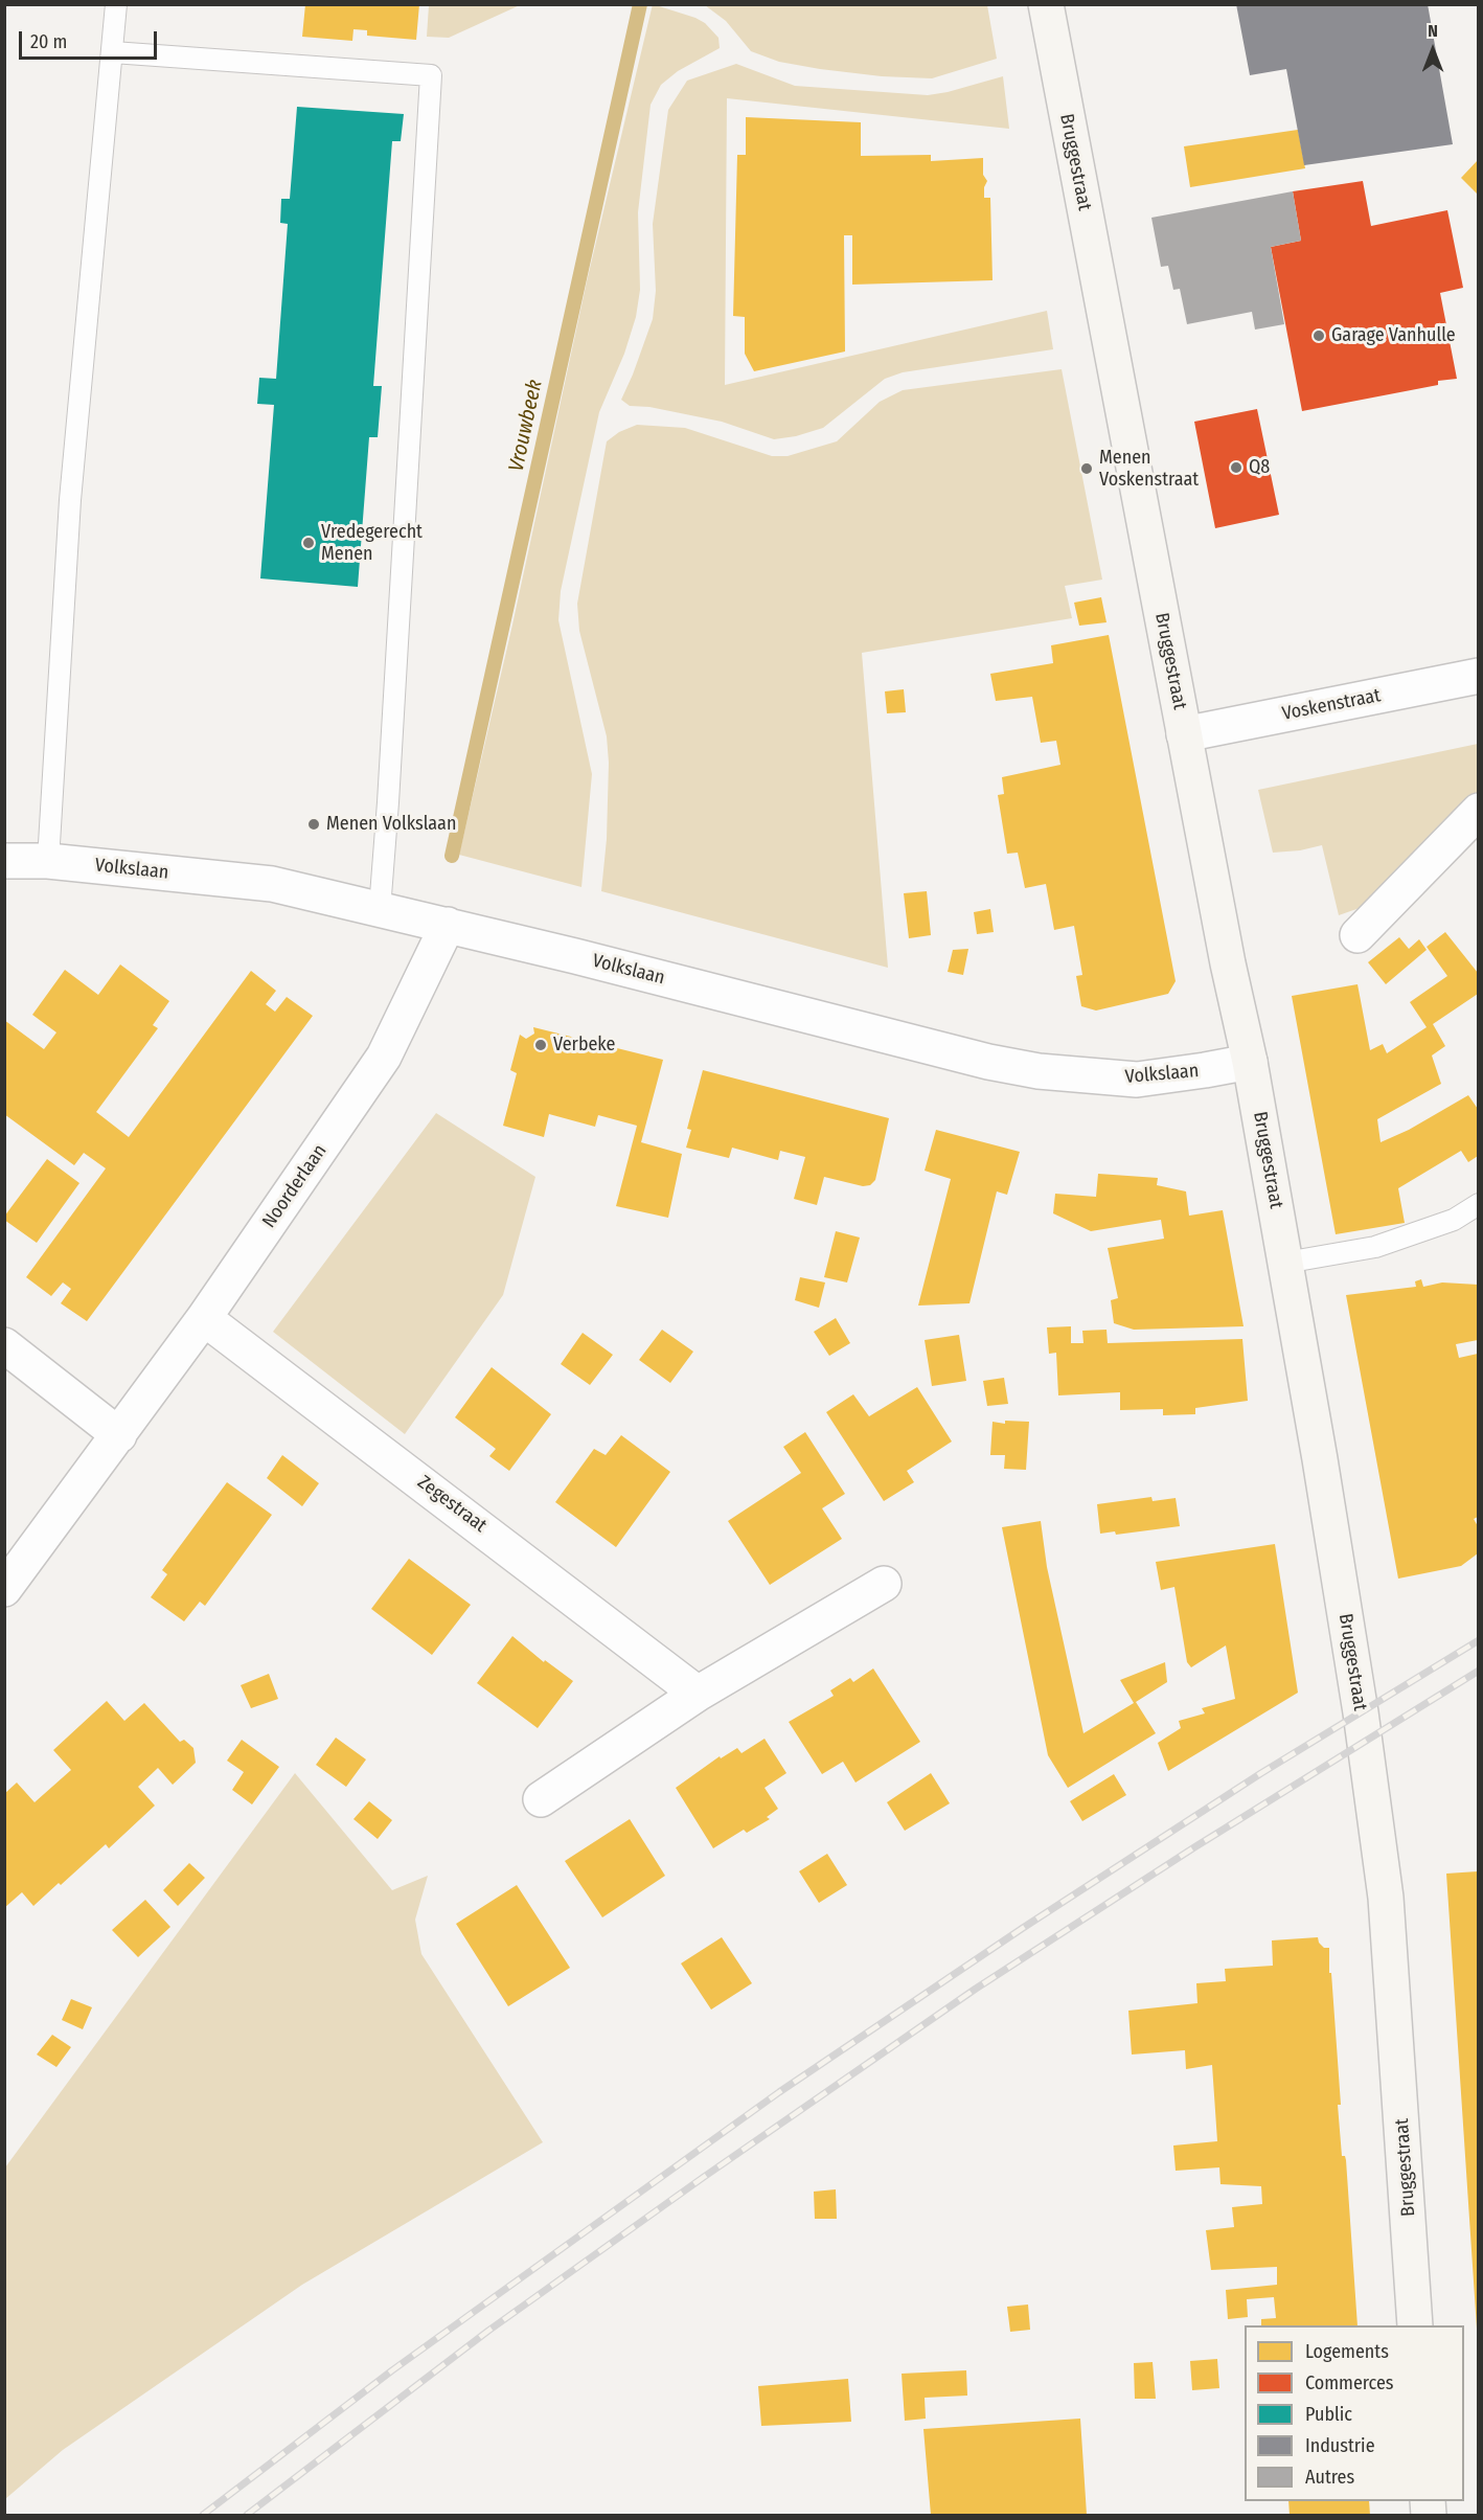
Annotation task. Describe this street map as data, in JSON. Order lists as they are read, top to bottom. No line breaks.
{"streets":{"street":["Bruggestraat","Voskenstraat","Volkslaan","Noorderlaan","Zegestraat"]},"crossings":[["Bruggestraat","Voskenstraat"],["Bruggestraat","Volkslaan"],["Volkslaan","Noorderlaan"],["Noorderlaan","Zegestraat"]],"water":["Vrouwbeek"],"places":["Garage Vanhulle","Q8","Menen Voskenstraat","Vredegerecht Menen","Menen Volkslaan","Verbeke"],"legend":["Logements","Commerces","Public","Industrie","Autres"],"scale_bar":"20 m","north":"top"}
